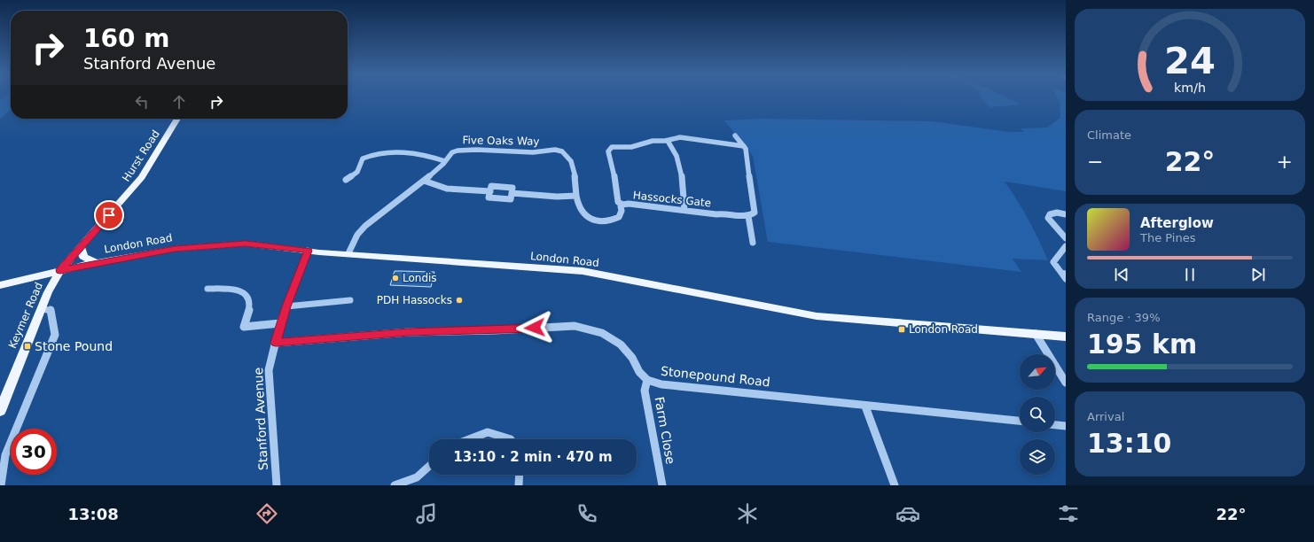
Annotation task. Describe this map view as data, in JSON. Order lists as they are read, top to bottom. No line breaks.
{"streets":{"main road":["Hurst Road","London Road","Keymer Road"],"street":["Five Oaks Way","Hassocks Gate","Stonepound Road","Stanford Avenue","Farm Close"]},"crossings":[["Five Oaks Way","Hassocks Gate"],["Hurst Road","London Road"],["Hurst Road","Keymer Road"],["London Road","Keymer Road"],["London Road","Stanford Avenue"],["Stonepound Road","Stanford Avenue"],["Stonepound Road","Farm Close"]],"places":{"other":["Londis","PDH Hassocks"],"transit":["London Road","Stone Pound"]},"north":"top right","page":{"turn":["160 m","Stanford Avenue"],"tile":["Climate",["Range · 39%","195 km"],["Arrival","13:10"]],"heat":["−","22°","+"],"song":["Afterglow","The Pines"],"limit":"30","trip":"13:10 · 2 min · 470 m","tabs":["13:08","22°"],"gauge":["24","km/h"]}}
